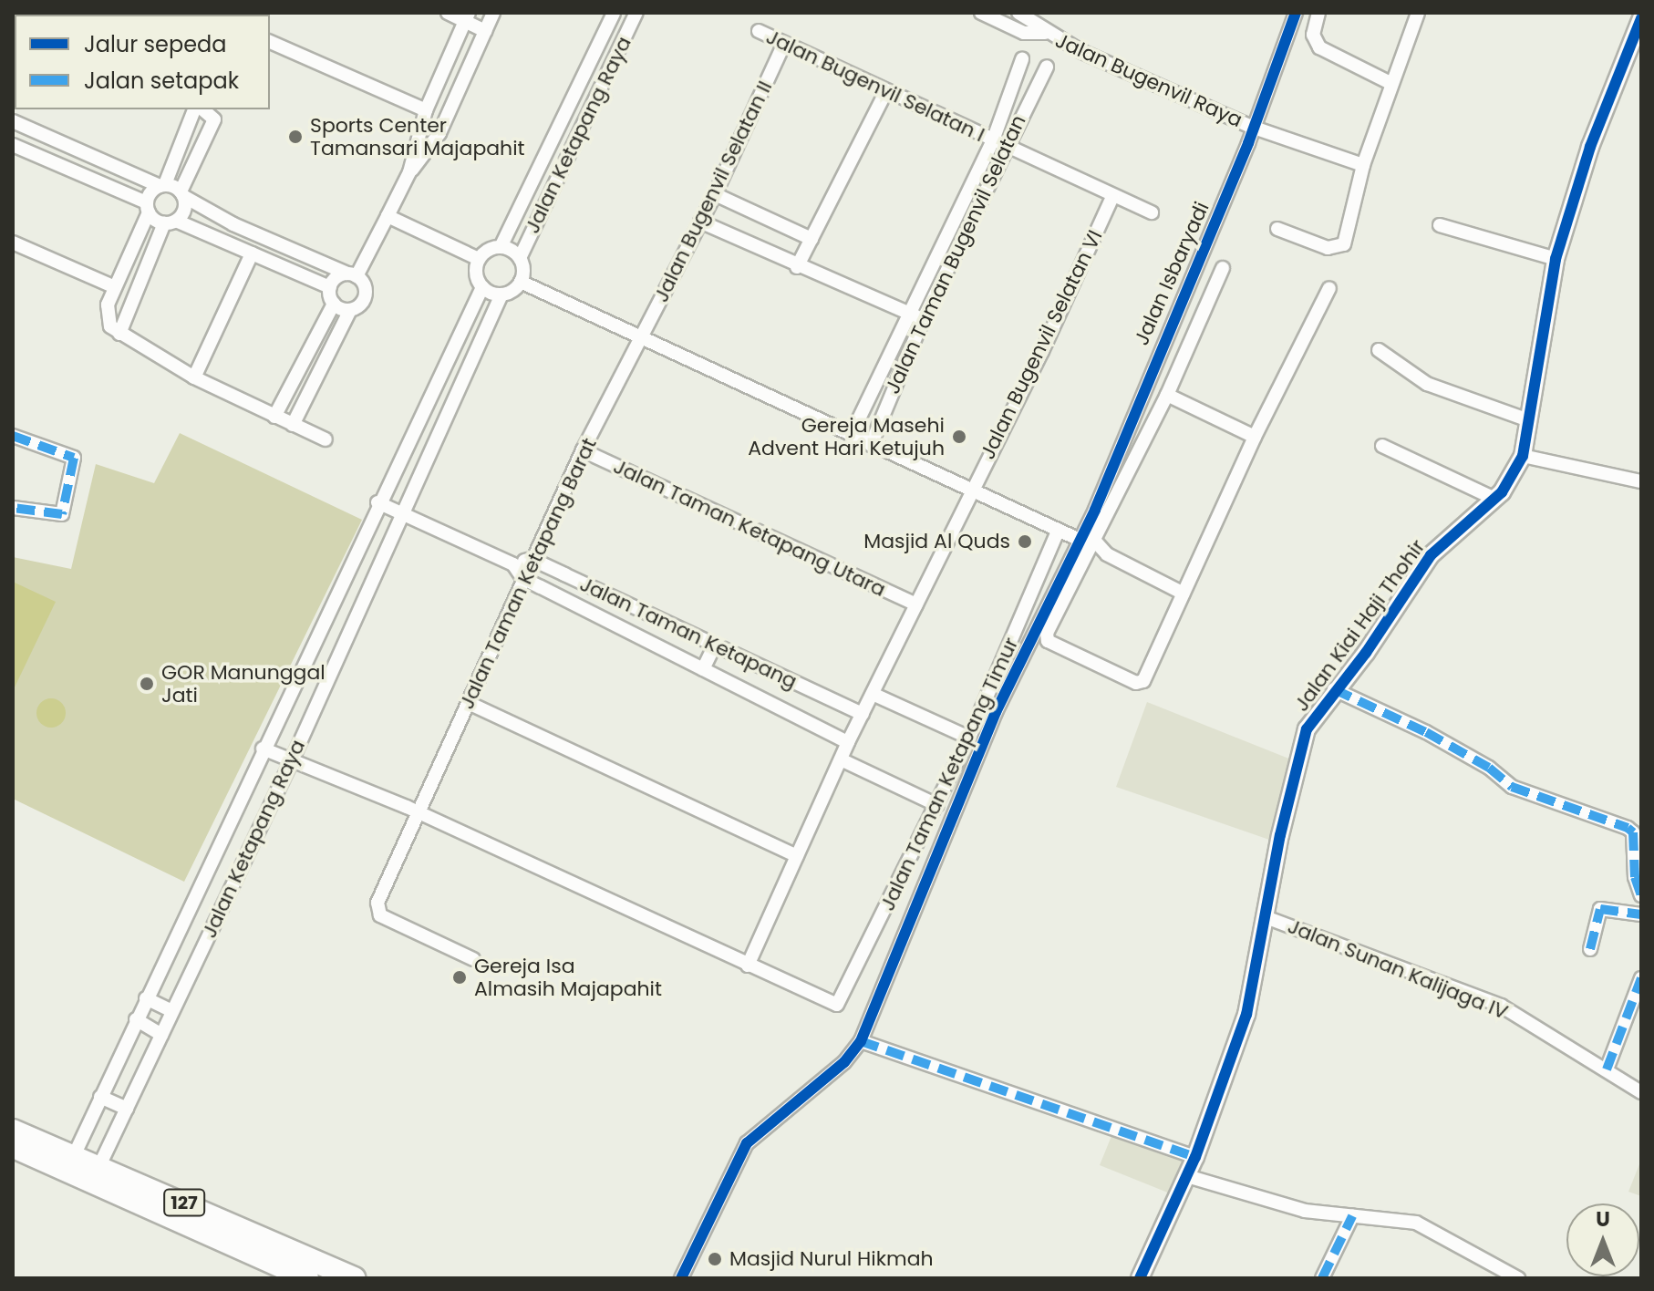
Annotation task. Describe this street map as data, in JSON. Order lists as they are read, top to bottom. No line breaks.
{"streets":{"main road":["127"],"street":["Jalan Bugenvil Raya","Jalan Bugenvil Selatan I","Jalan Ketapang Raya","Jalan Bugenvil Selatan II","Jalan Taman Bugenvil Selatan","Jalan Isbaryadi","Jalan Bugenvil Selatan VI","Jalan Taman Ketapang Utara","Jalan Taman Ketapang Barat","Jalan Kiai Haji Thohir","Jalan Taman Ketapang","Jalan Taman Ketapang Timur","Jalan Sunan Kalijaga IV"]},"crossings":[["Jalan Bugenvil Raya","Jalan Isbaryadi"],["Jalan Bugenvil Selatan I","Jalan Bugenvil Selatan II"],["Jalan Bugenvil Selatan I","Jalan Taman Bugenvil Selatan"],["Jalan Ketapang Raya","127"],["Jalan Bugenvil Selatan II","Jalan Taman Ketapang Barat"],["Jalan Taman Ketapang Utara","Jalan Taman Ketapang Barat"],["Jalan Taman Ketapang Barat","Jalan Taman Ketapang"],["Jalan Kiai Haji Thohir","Jalan Sunan Kalijaga IV"]],"places":["Sports Center Tamansari Majapahit","Gereja Masehi Advent Hari Ketujuh","Masjid Al Quds","GOR Manunggal Jati","Gereja Isa Almasih Majapahit","Masjid Nurul Hikmah"],"legend":["Jalur sepeda","Jalan setapak"],"north":"top"}
